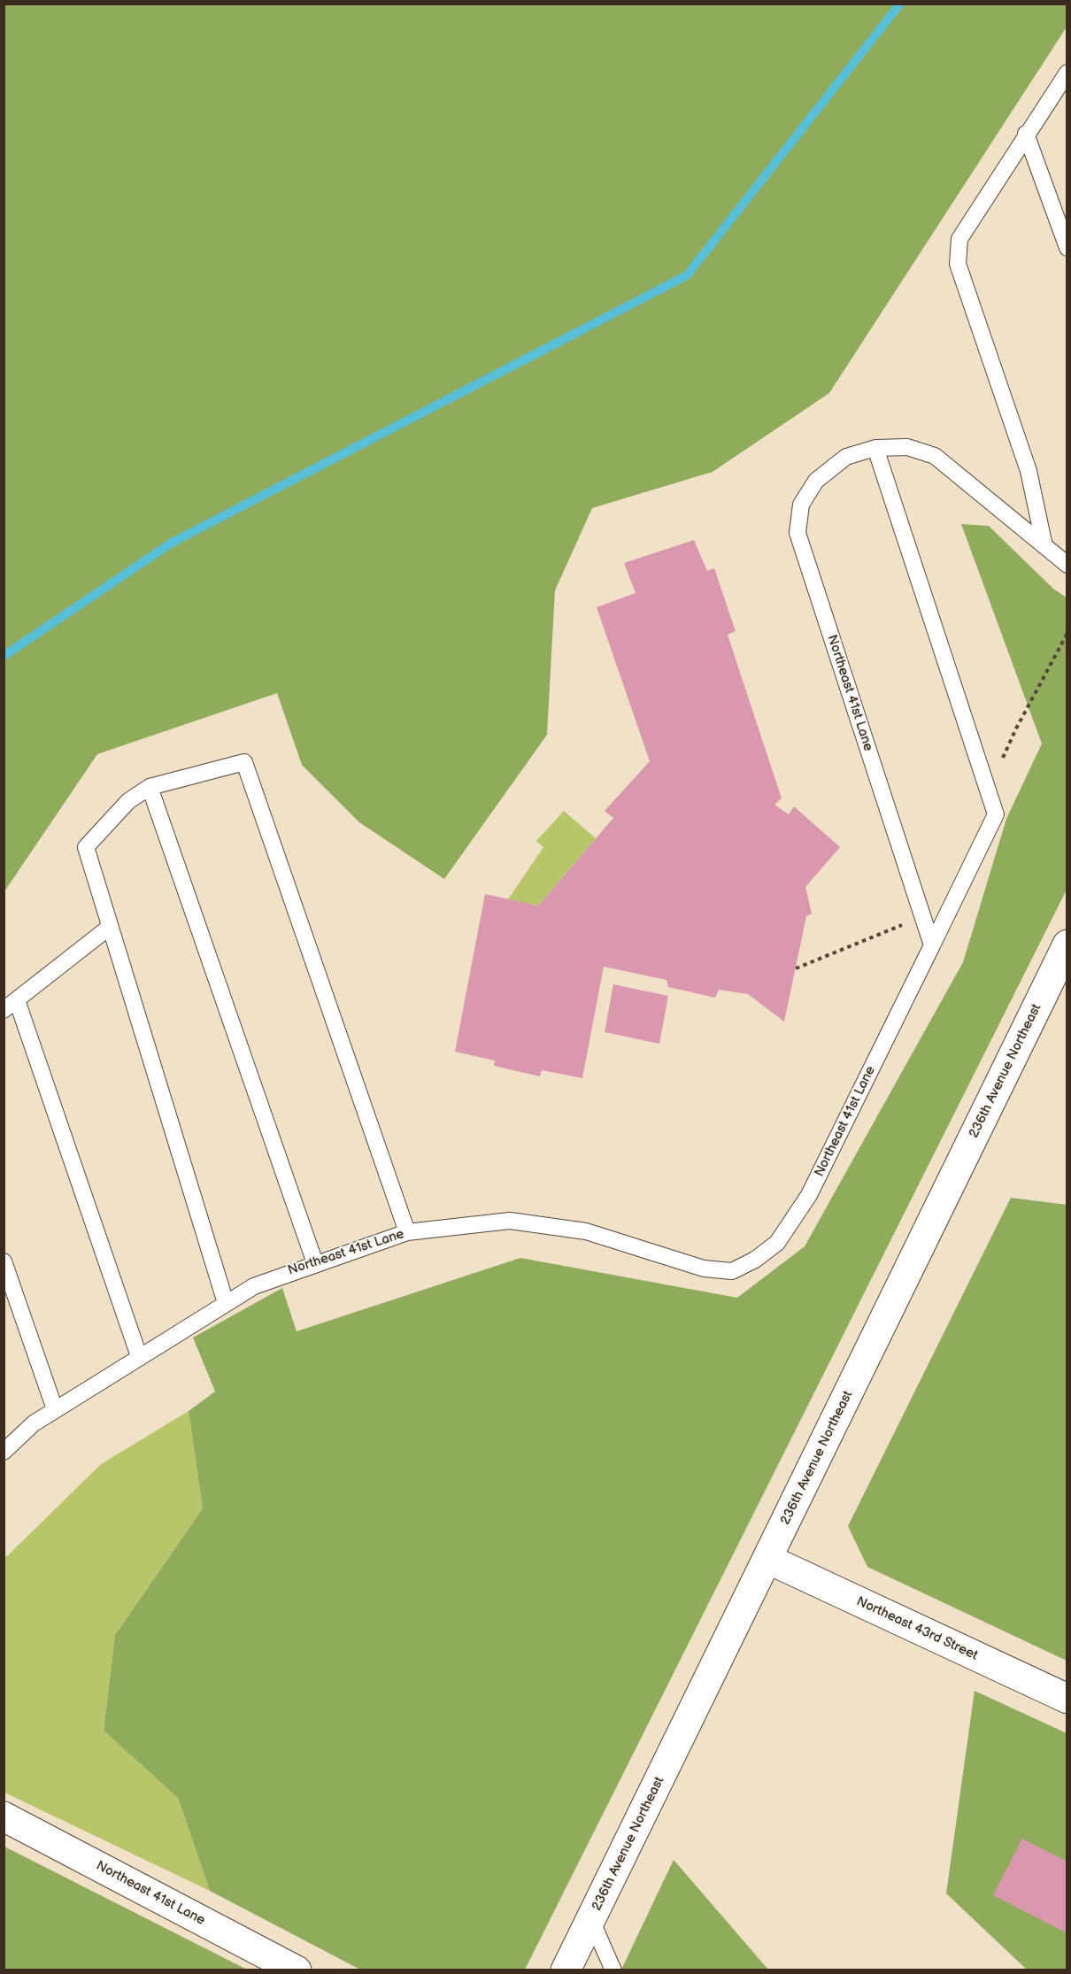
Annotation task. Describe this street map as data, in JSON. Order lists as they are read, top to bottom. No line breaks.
{"streets":{"street":["Northeast 41st Lane","236th Avenue Northeast","Northeast 43rd Street"]},"crossings":[["236th Avenue Northeast","Northeast 43rd Street"]]}
